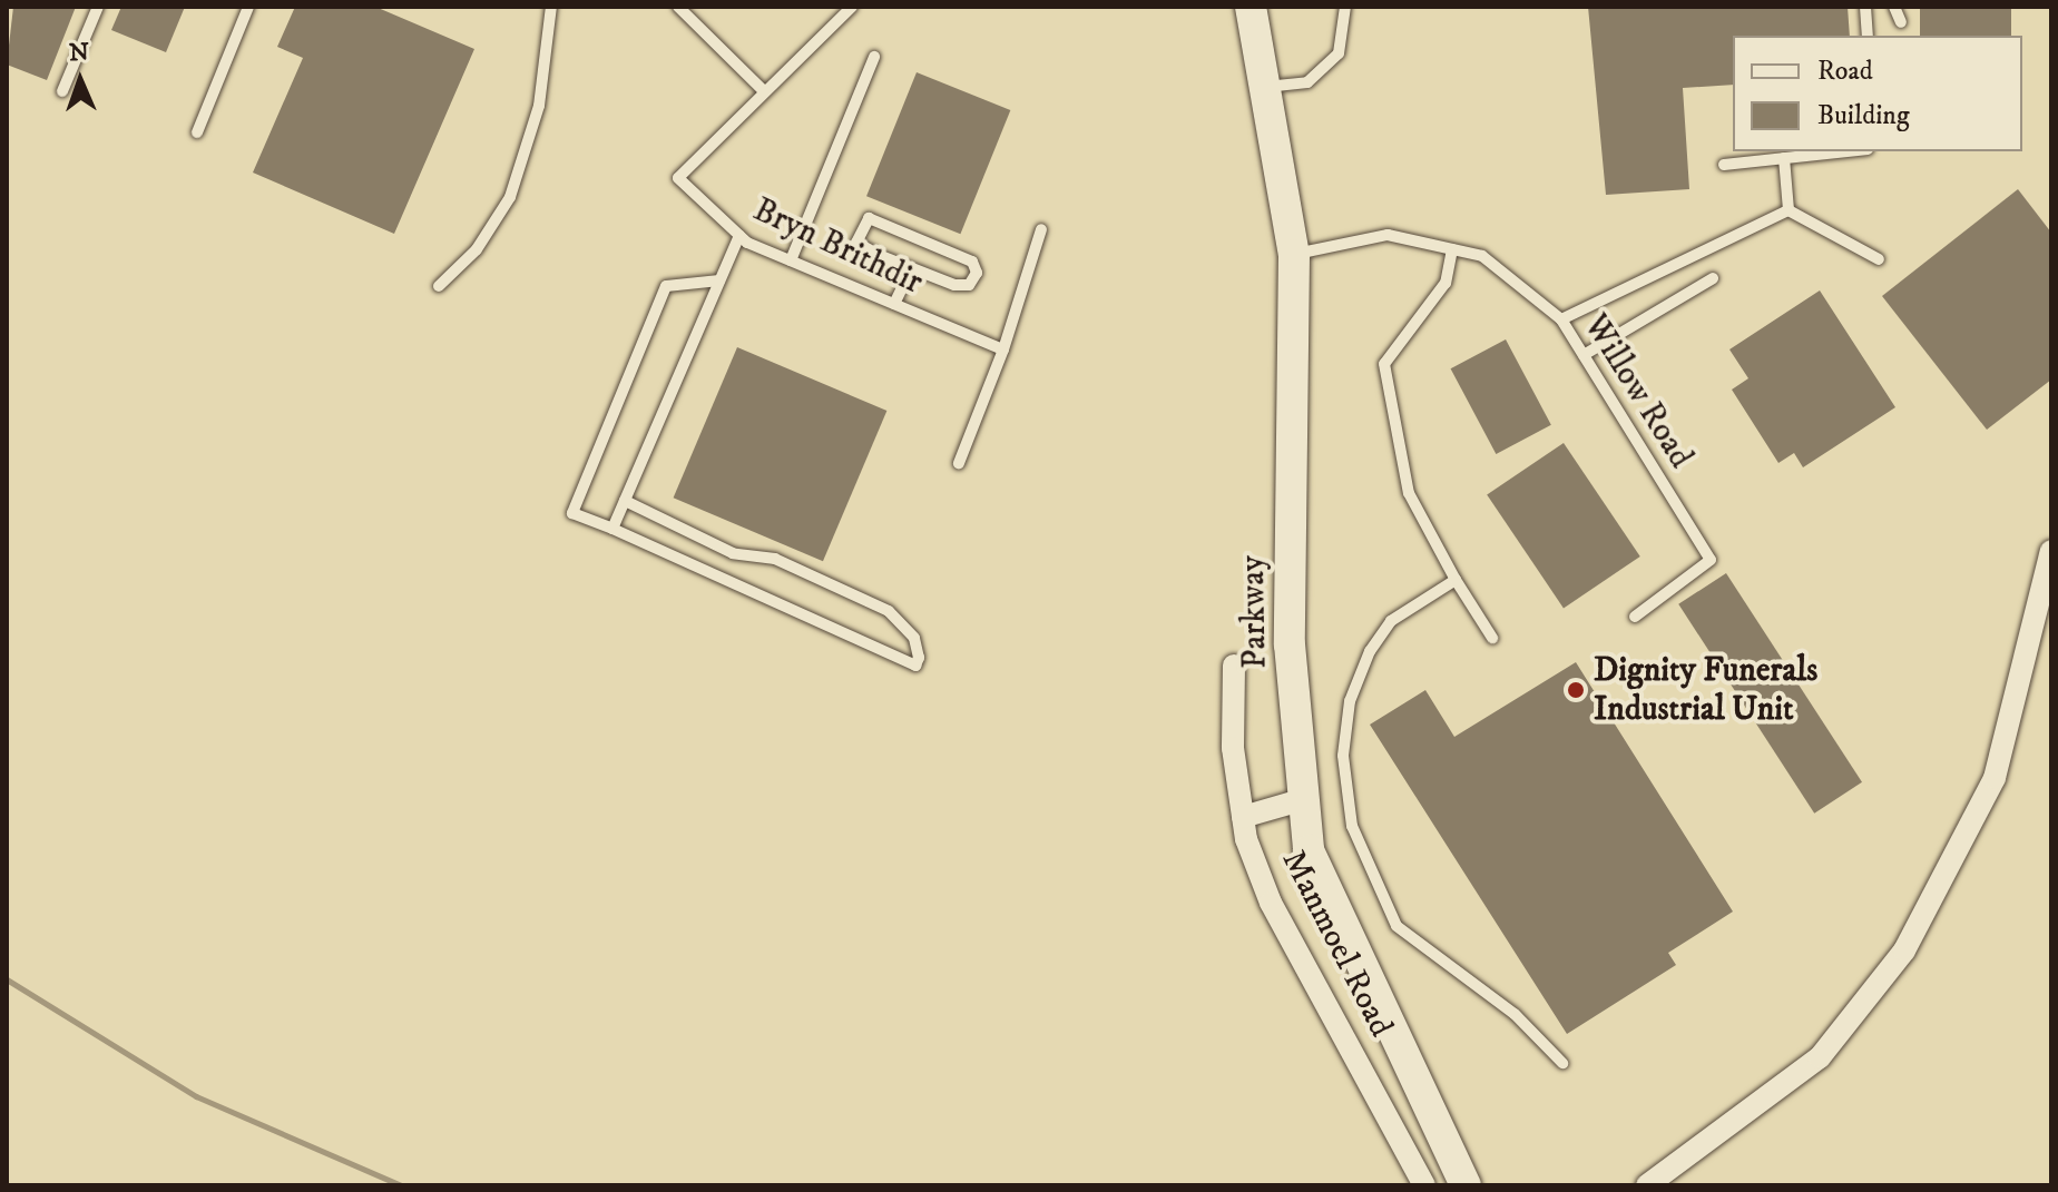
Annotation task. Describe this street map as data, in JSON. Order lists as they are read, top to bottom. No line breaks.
{"streets":{"main road":["Parkway"],"street":["Manmoel Road"],"lane":["Bryn Brithdir","Willow Road"]},"crossings":[["Willow Road","Parkway"]],"places":["Dignity Funerals Industrial Unit"],"legend":["Road","Building"],"north":"top"}
